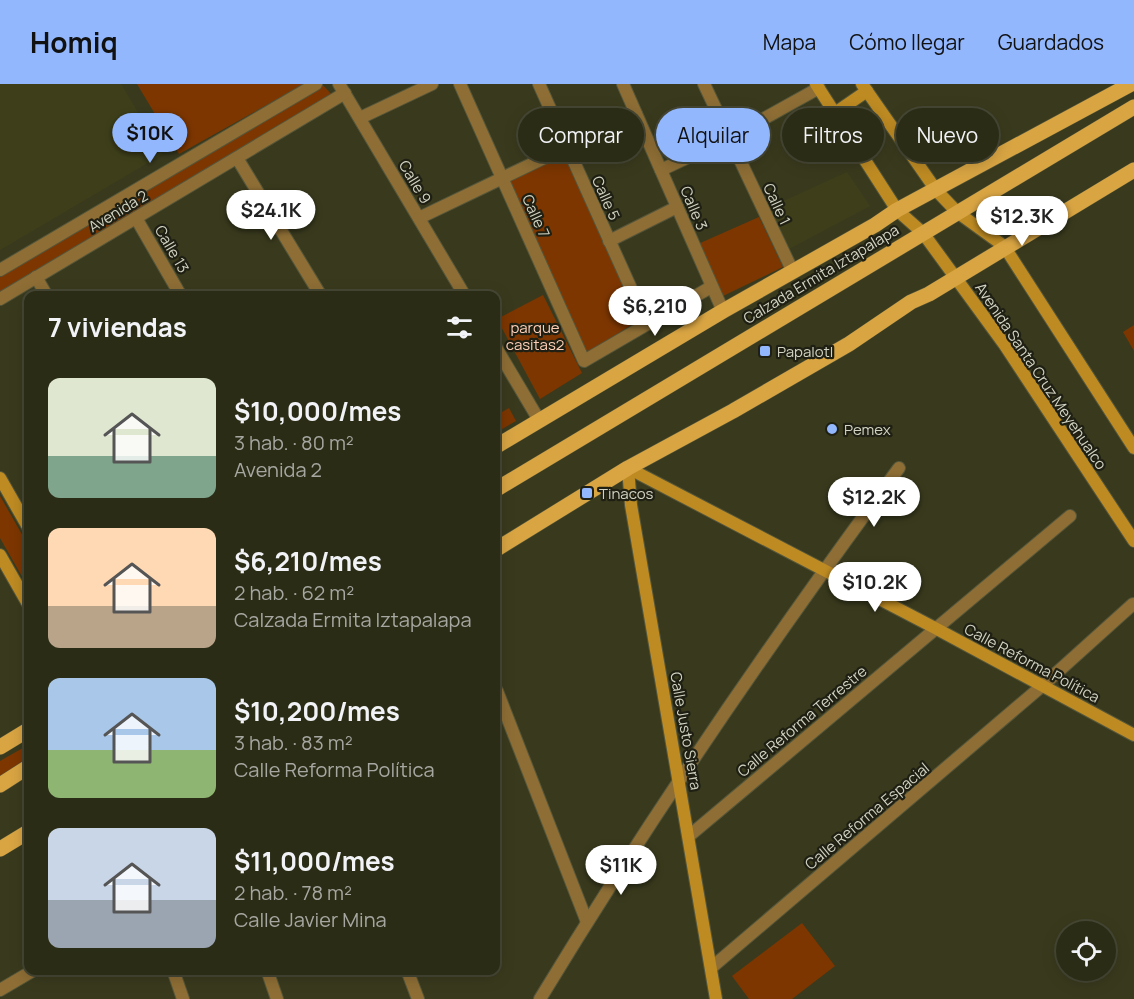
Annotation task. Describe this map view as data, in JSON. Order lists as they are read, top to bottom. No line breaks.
{"streets":{"main road":["Calzada Ermita Iztapalapa"],"street":["Calle 9","Calle 5","Calle 1","Calle 3","Avenida 2","Calle 7","Calle 13","Avenida Santa Cruz Meyehualco","Calle Reforma Política","Calle Reforma Terrestre","Calle Justo Sierra","Calle Reforma Espacial"]},"crossings":[["Calle 9","Avenida 2"],["Calle 5","Calle 7"],["Calle 1","Calzada Ermita Iztapalapa"],["Calle 3","Calzada Ermita Iztapalapa"],["Avenida 2","Calle 13"],["Calzada Ermita Iztapalapa","Avenida Santa Cruz Meyehualco"],["Calle Reforma Política","Calle Reforma Terrestre"],["Calle Reforma Política","Calle Justo Sierra"],["Calle Reforma Política","Calle Reforma Espacial"],["Calle Reforma Terrestre","Calle Justo Sierra"],["Calle Justo Sierra","Calle Reforma Espacial"]],"parks":["parque casitas2"],"places":{"transit":["Papalotl","Tinacos"],"other":["Pemex"]},"page":{"header":"Homiq","nav":["Mapa","Cómo llegar","Guardados"],"chip":["Comprar","Alquilar","Filtros","Nuevo"],"price":["$10K","$24.1K","$12.3K","$6,210","$12.2K","$10.2K","$11K"],"heading":"7 viviendas","list":[{"name":"$10,000/mes","note":"3 hab. · 80 m² · Avenida 2"},{"name":"$6,210/mes","note":"2 hab. · 62 m² · Calzada Ermita Iztapalapa"},{"name":"$10,200/mes","note":"3 hab. · 83 m² · Calle Reforma Política"},{"name":"$11,000/mes","note":"2 hab. · 78 m² · Calle Javier Mina"}]}}
